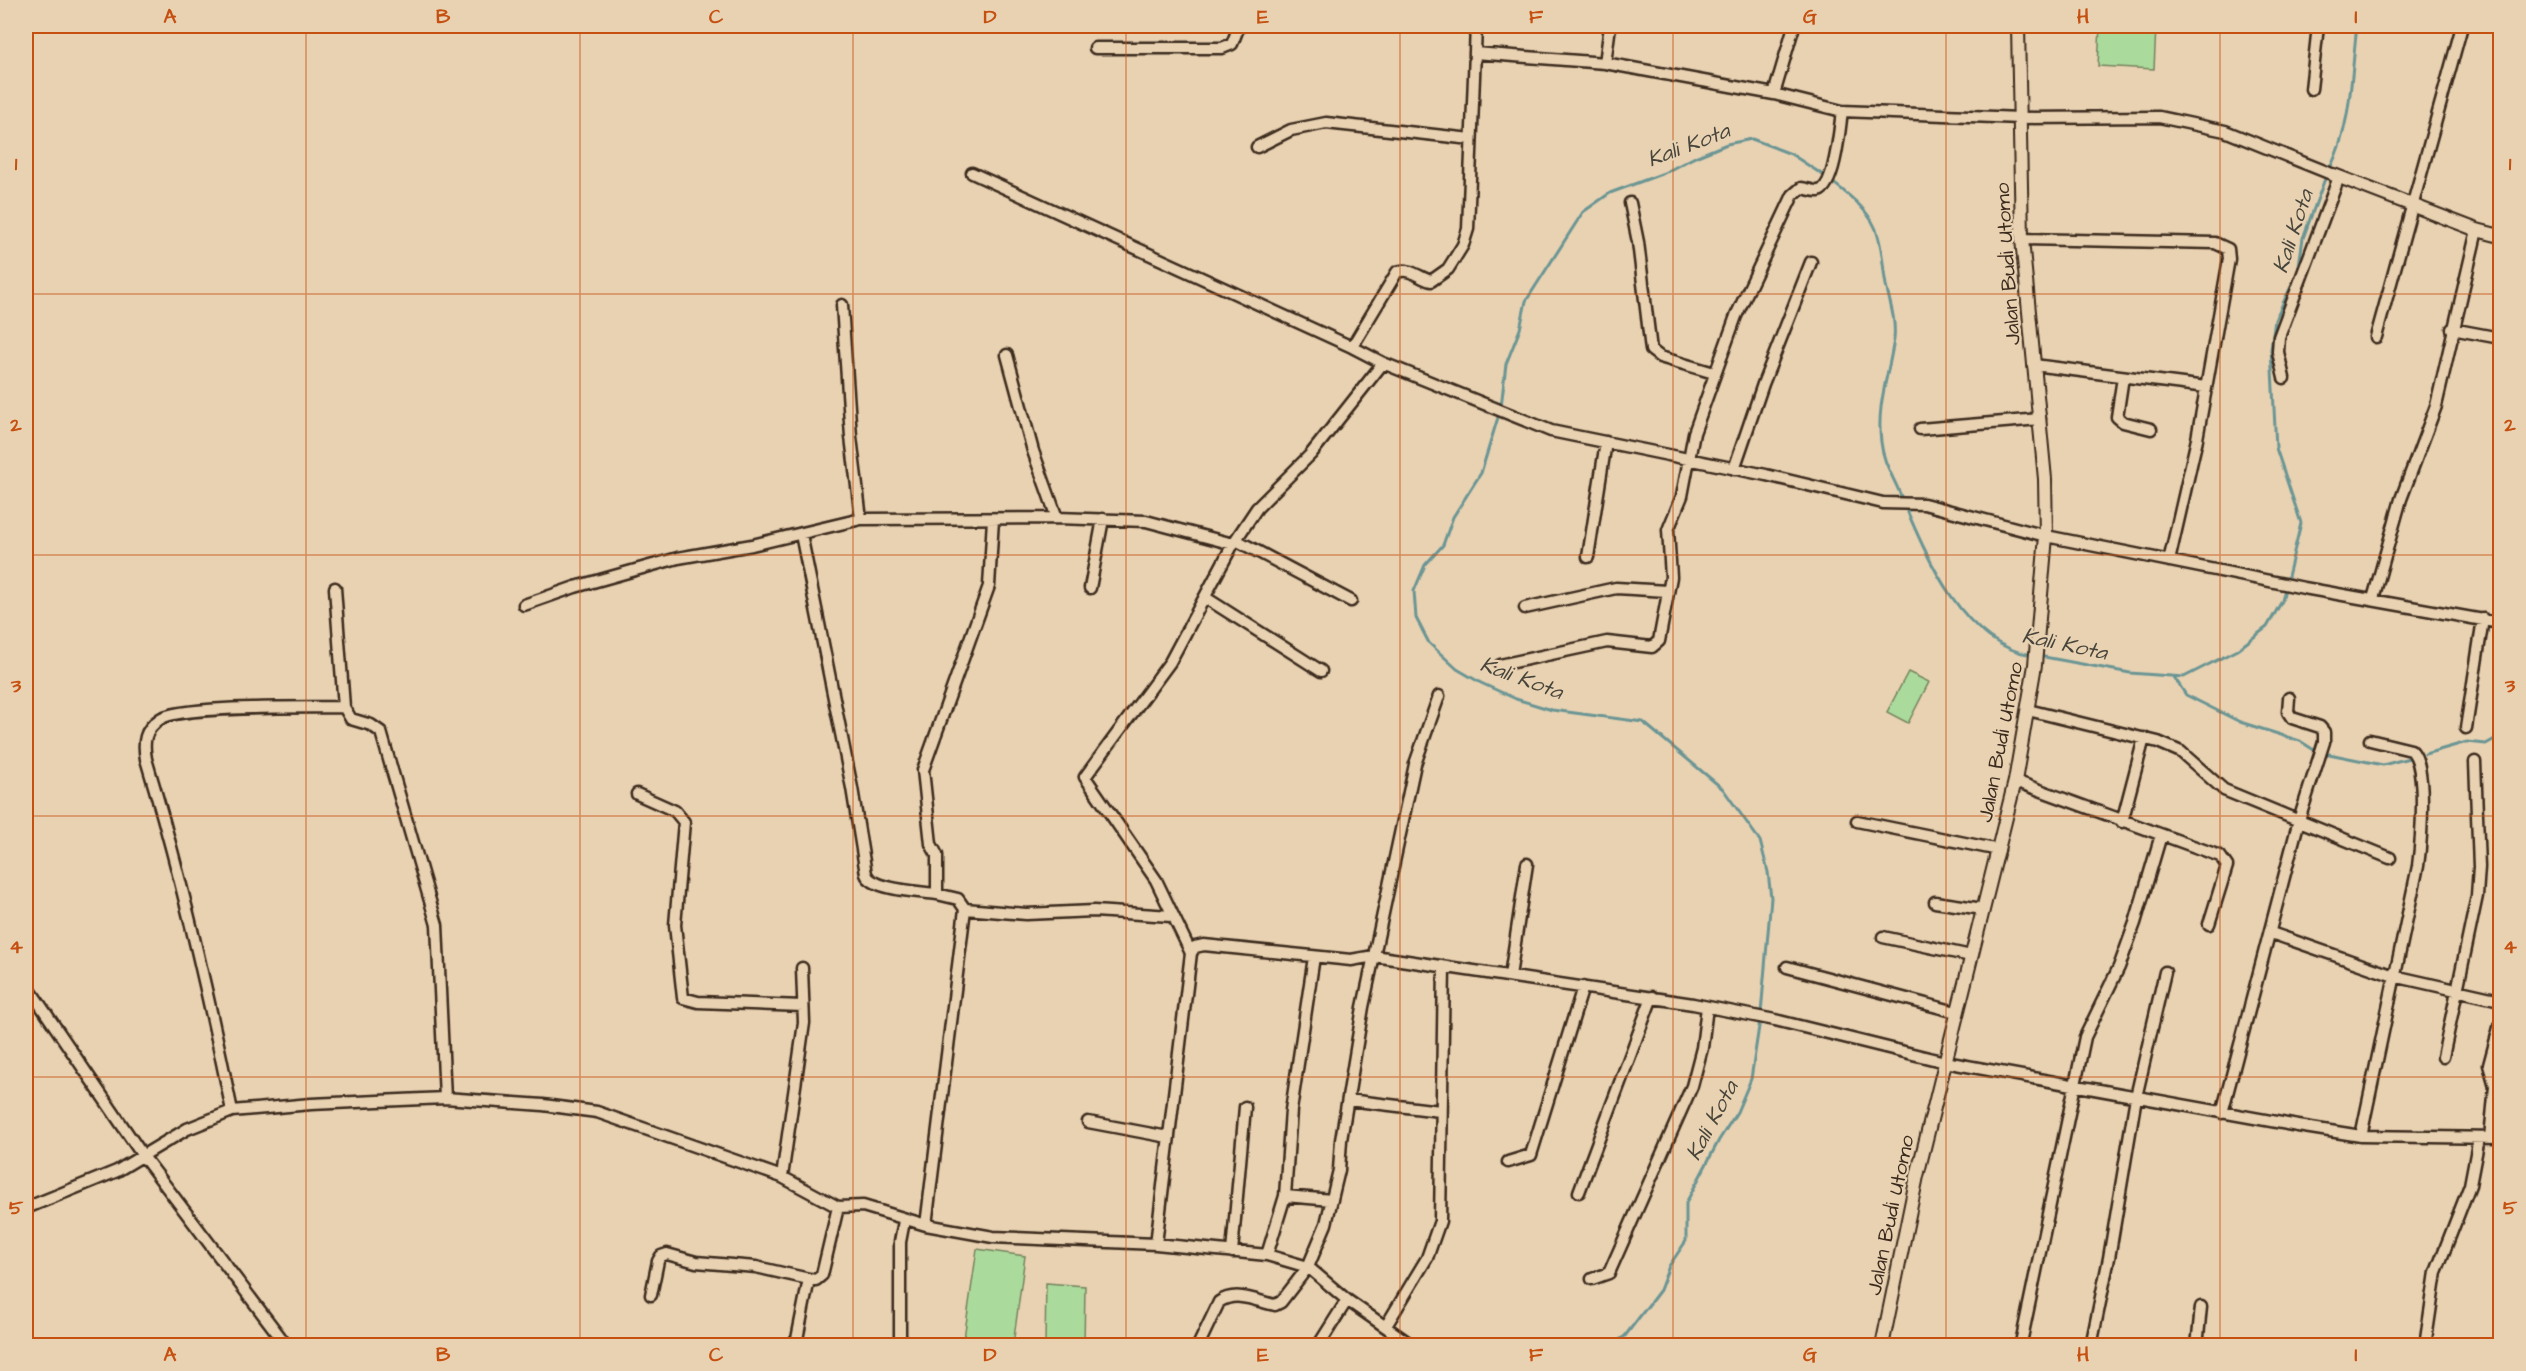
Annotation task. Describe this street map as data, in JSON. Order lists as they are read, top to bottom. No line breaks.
{"streets":{"street":["Jalan Budi Utomo"]},"water":["Kali Kota"],"grid":{"columns":["A","B","C","D","E","F","G","H","I"],"rows":["1","2","3","4","5"]}}
